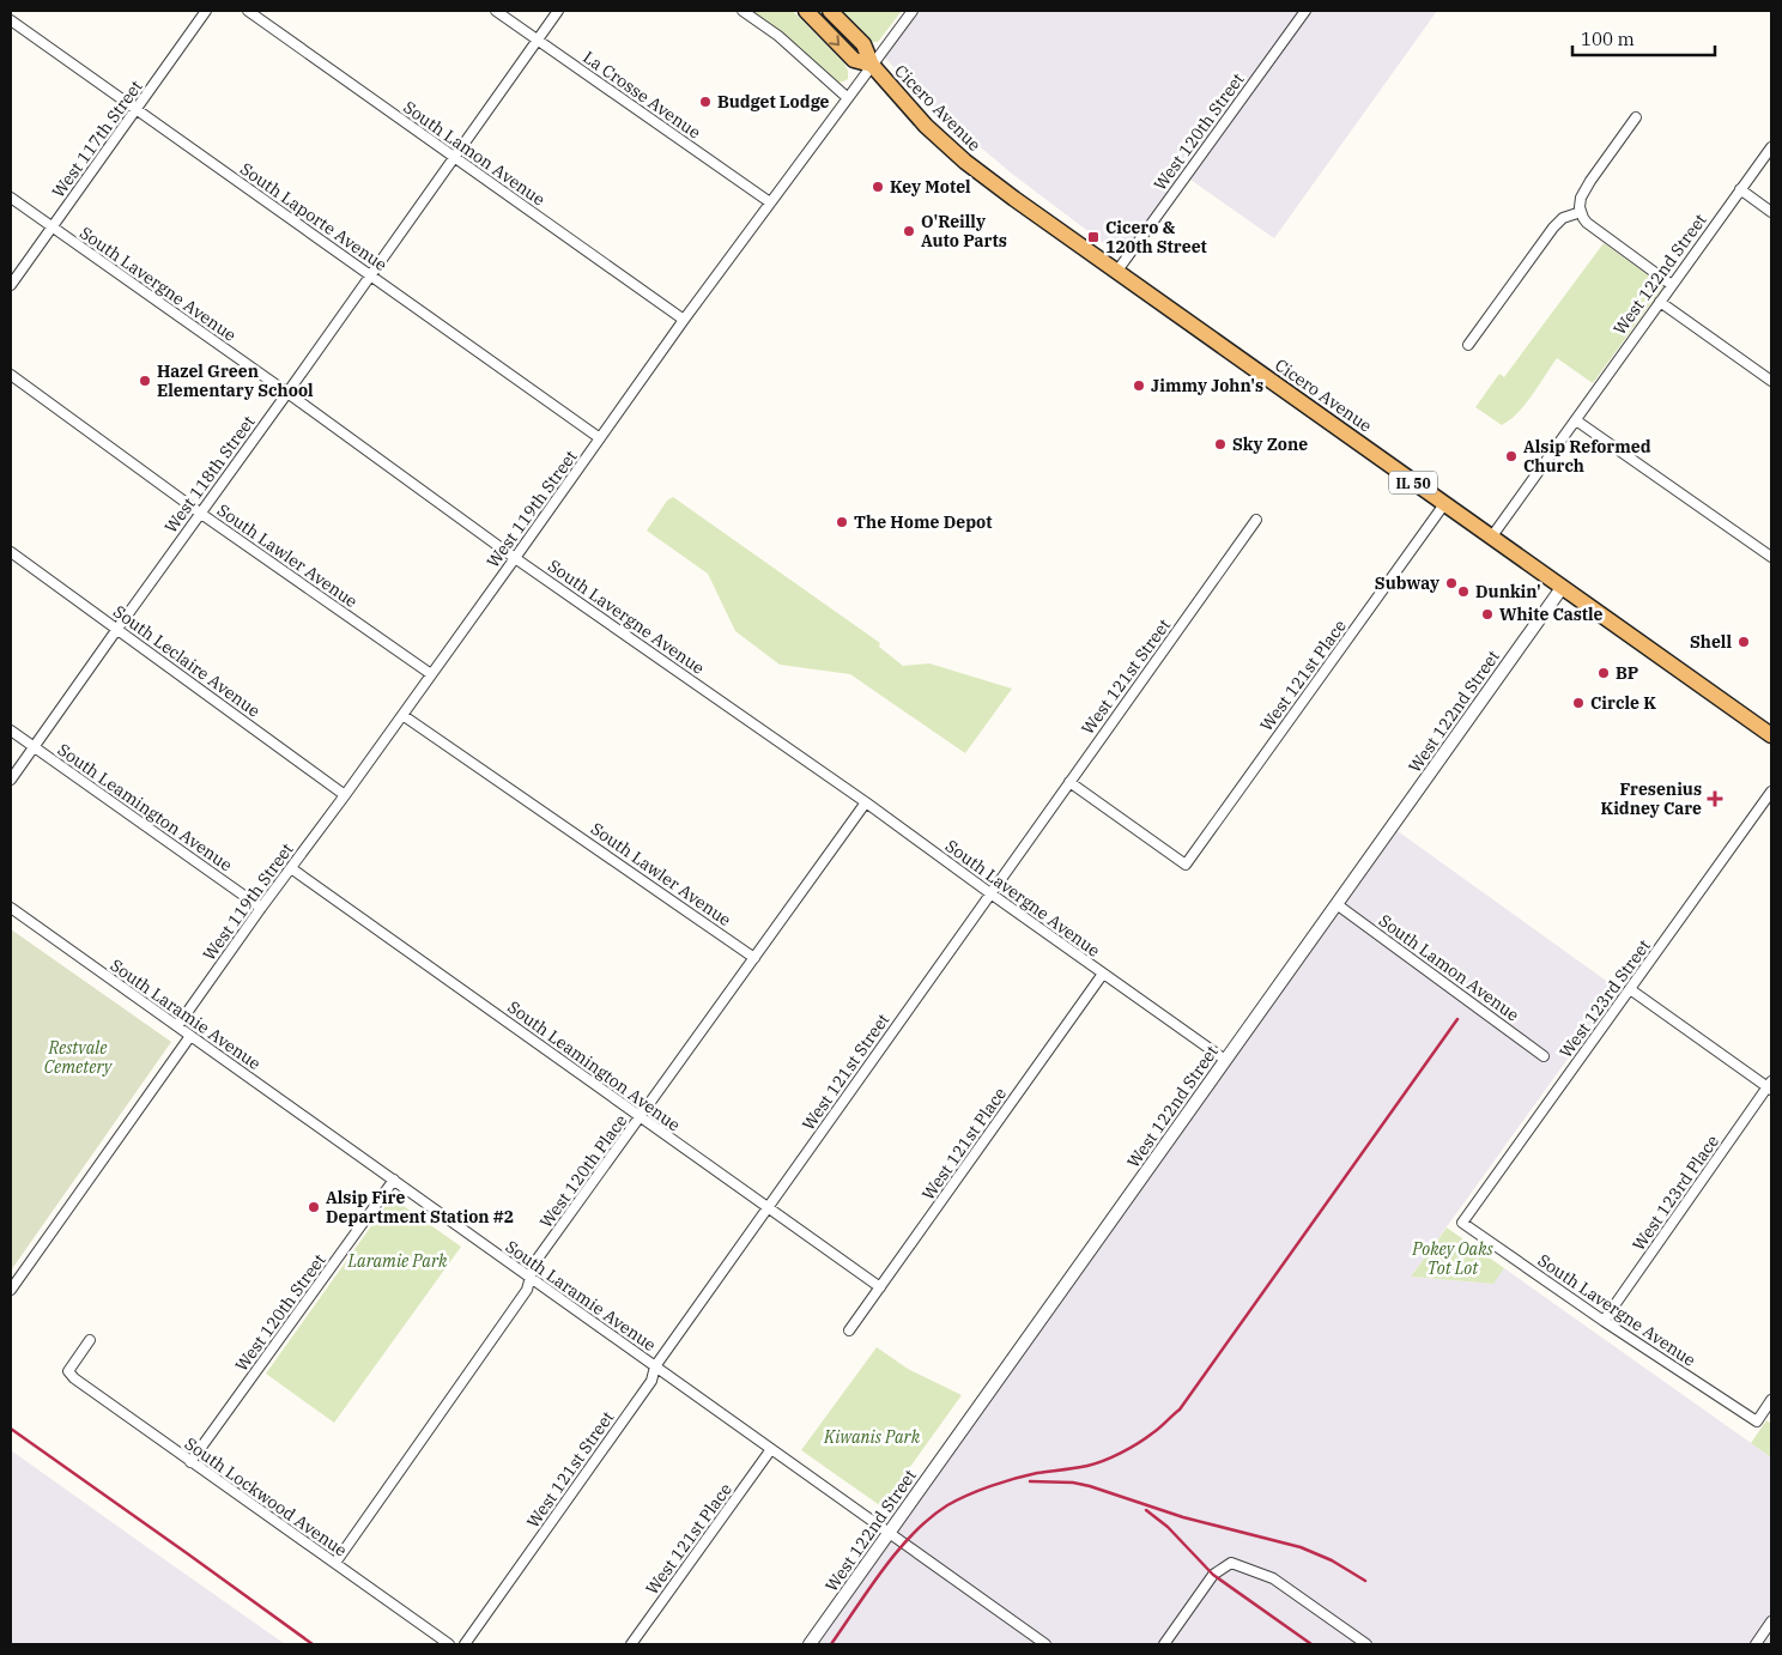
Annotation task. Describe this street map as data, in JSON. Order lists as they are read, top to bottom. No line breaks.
{"streets":{"main road":["Cicero Avenue","IL 50"],"street":["La Crosse Avenue","West 120th Street","West 117th Street","South Lamon Avenue","South Laporte Avenue","West 122nd Street","South Lavergne Avenue","West 118th Street","West 119th Street","South Lawler Avenue","South Leclaire Avenue","West 121st Place","West 121st Street","South Leamington Avenue","West 123rd Street","South Laramie Avenue","West 120th Place","West 123rd Place","South Lockwood Avenue"]},"crossings":[["La Crosse Avenue","West 118th Street"],["La Crosse Avenue","West 119th Street"],["Cicero Avenue","West 120th Street"],["Cicero Avenue","West 122nd Street"],["Cicero Avenue","West 119th Street"],["Cicero Avenue","West 121st Place"],["West 120th Street","South Laramie Avenue"],["West 120th Street","South Lockwood Avenue"],["West 117th Street","South Laporte Avenue"],["West 117th Street","South Lavergne Avenue"],["South Lamon Avenue","West 122nd Street"],["South Lamon Avenue","West 118th Street"],["South Lamon Avenue","West 119th Street"],["South Laporte Avenue","West 118th Street"],["South Laporte Avenue","West 119th Street"],["West 122nd Street","South Lavergne Avenue"],["West 122nd Street","South Laramie Avenue"],["South Lavergne Avenue","West 118th Street"],["South Lavergne Avenue","West 119th Street"],["South Lavergne Avenue","West 121st Place"],["South Lavergne Avenue","West 121st Street"],["South Lavergne Avenue","West 123rd Street"],["South Lavergne Avenue","West 120th Place"],["South Lavergne Avenue","West 123rd Place"],["West 118th Street","South Lawler Avenue"],["West 118th Street","South Leclaire Avenue"],["West 118th Street","South Leamington Avenue"],["West 119th Street","South Lawler Avenue"],["West 119th Street","South Leclaire Avenue"],["West 119th Street","South Leamington Avenue"],["West 119th Street","South Laramie Avenue"],["South Lawler Avenue","West 120th Place"],["West 121st Place","West 121st Street"],["West 121st Place","South Leamington Avenue"],["West 121st Place","South Laramie Avenue"],["West 121st Street","South Leamington Avenue"],["West 121st Street","South Laramie Avenue"],["South Leamington Avenue","West 120th Place"],["South Laramie Avenue","West 120th Place"],["West 120th Place","South Lockwood Avenue"]],"parks":["Restvale Cemetery","Pokey Oaks Tot Lot","Laramie Park","Kiwanis Park"],"places":{"other":["Budget Lodge","Key Motel","O'Reilly Auto Parts","Hazel Green Elementary School","Jimmy John's","Sky Zone","Alsip Reformed Church","The Home Depot","Subway","Dunkin'","White Castle","Shell","BP","Circle K","Alsip Fire Department Station #2"],"transit":["Cicero & 120th Street"],"health":["Fresenius Kidney Care"]},"scale_bar":"100 m"}
